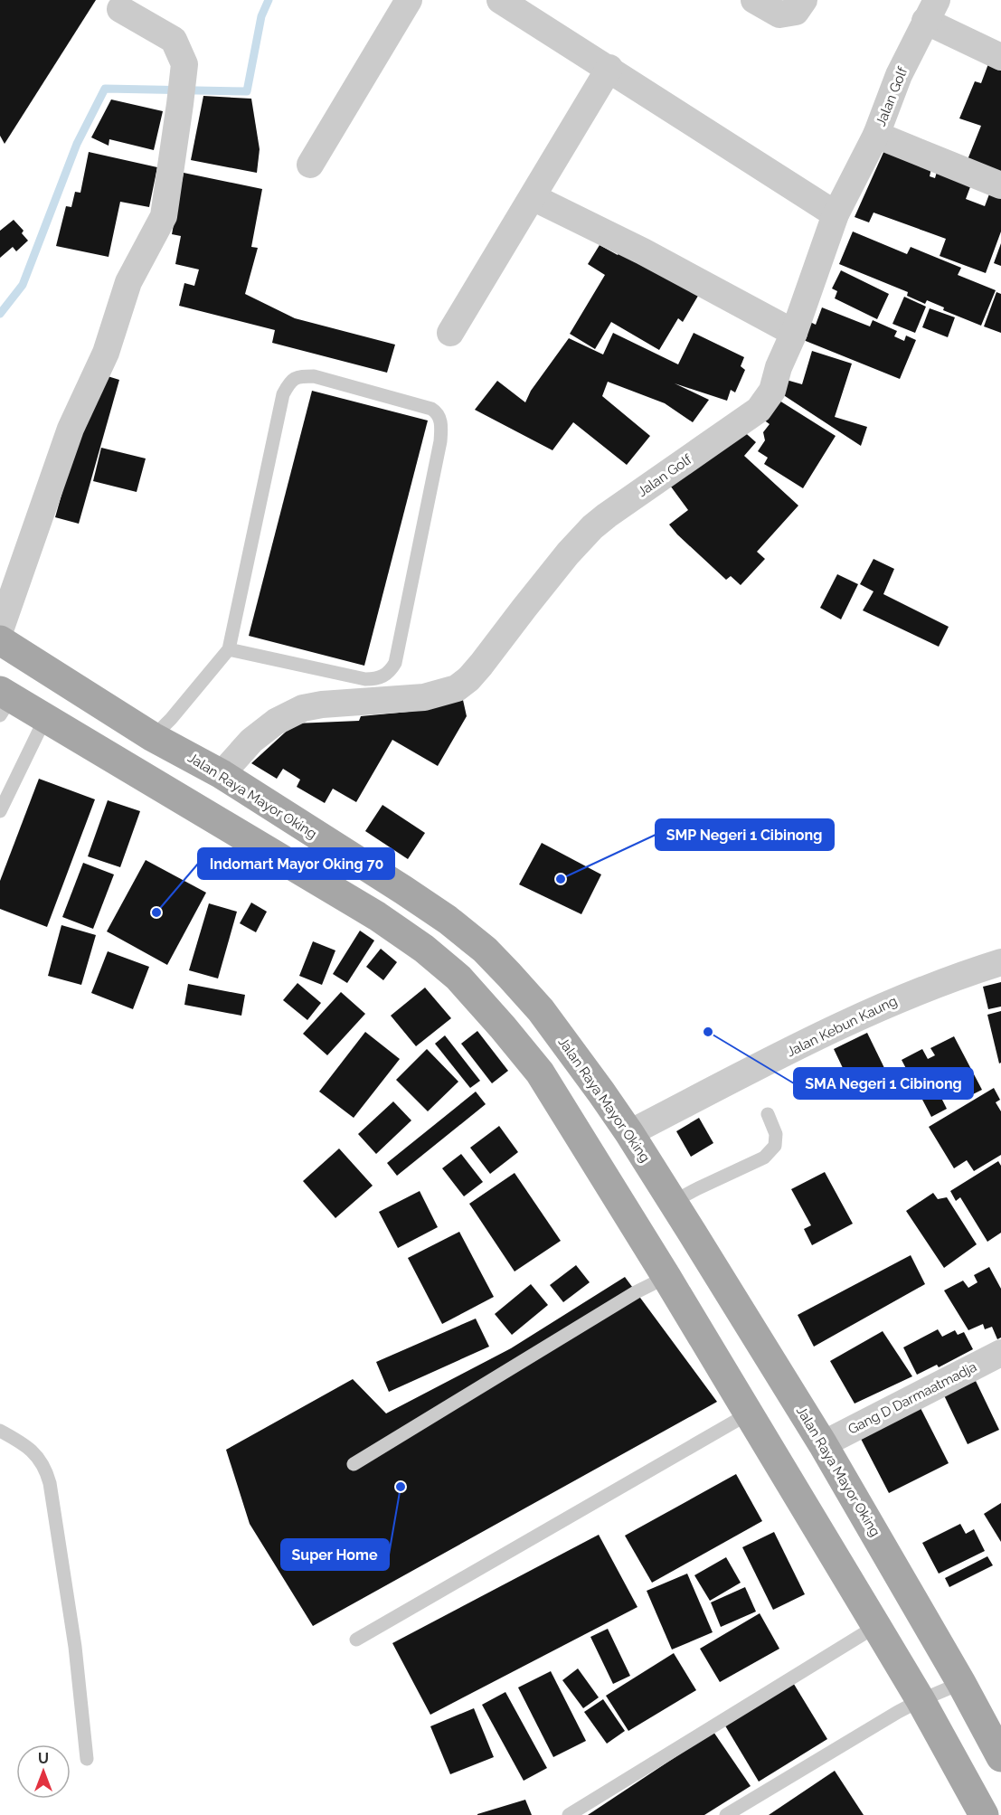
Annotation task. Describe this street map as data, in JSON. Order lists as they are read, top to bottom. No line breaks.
{"streets":{"main road":["Jalan Raya Mayor Oking"],"street":["Jalan Golf","Jalan Kebun Kaung","Gang D Darmaatmadja"]},"crossings":[["Jalan Golf","Jalan Raya Mayor Oking"],["Jalan Raya Mayor Oking","Jalan Kebun Kaung"],["Jalan Raya Mayor Oking","Gang D Darmaatmadja"]],"places":["SMP Negeri 1 Cibinong","Indomart Mayor Oking 70","SMA Negeri 1 Cibinong","Super Home"],"north":"top"}
